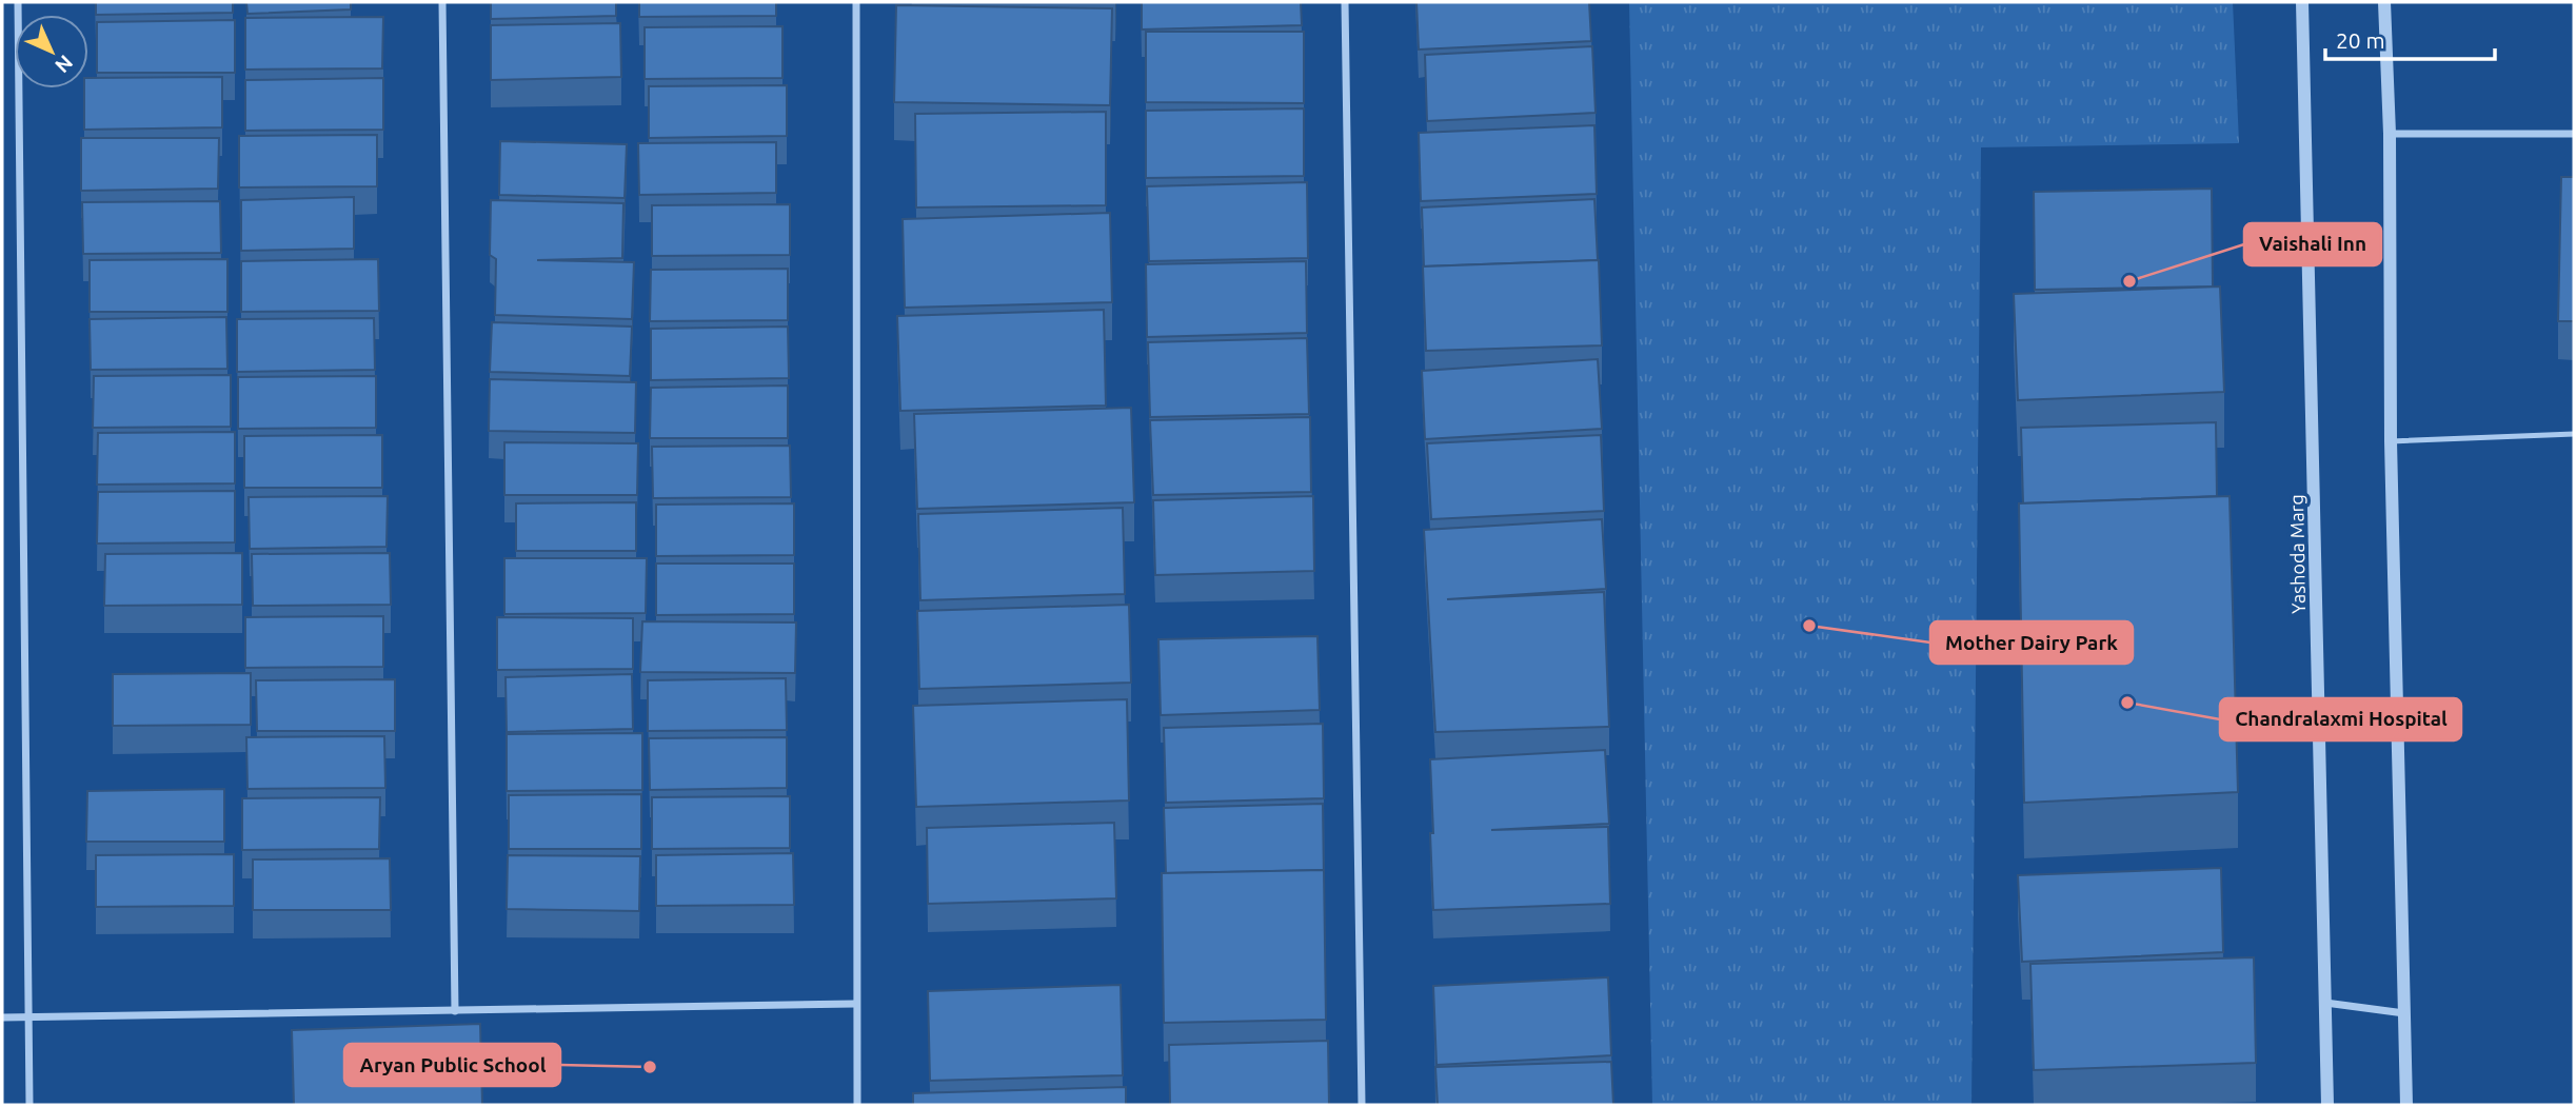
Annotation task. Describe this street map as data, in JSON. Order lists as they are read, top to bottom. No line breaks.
{"streets":{"street":["Yashoda Marg"]},"places":["Vaishali Inn","Mother Dairy Park","Chandralaxmi Hospital","Aryan Public School"],"scale_bar":"20 m","north":"bottom right"}
